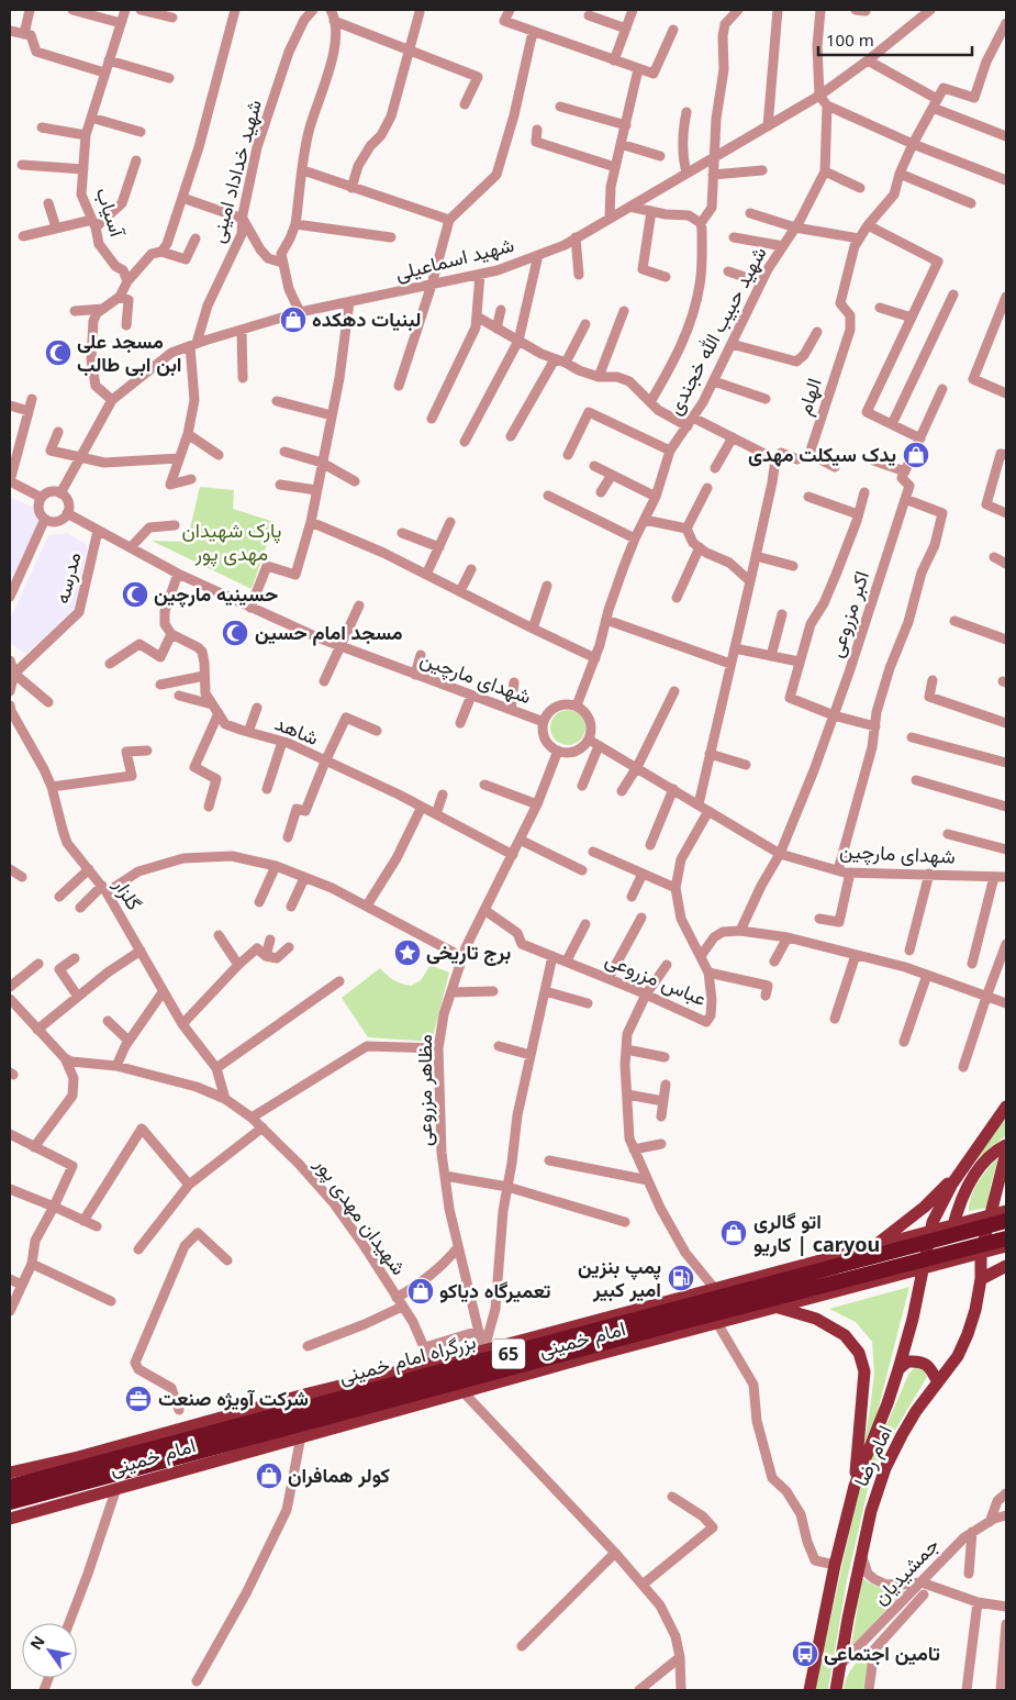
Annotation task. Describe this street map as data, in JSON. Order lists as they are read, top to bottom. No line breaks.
{"streets":{"highway":["65","بزرگراه امام خمینی"],"main road":["امام خمینی","امام رضا"],"street":["شهید خداداد امینی","آسیاب","شهید اسماعیلی","شهید حبیب الله خجندی","الهام","مدرسه","اکبر مزروعی","شهدای مارچین","شاهد","گلزار","عباس مزروعی","مظاهر مزروعی","شهیدان مهدی پور","جمشیدیان"]},"crossings":[["شهید خداداد امینی","شهید اسماعیلی"],["شهید اسماعیلی","شهدای مارچین"],["شهید حبیب الله خجندی","شهدای مارچین"],["شهید حبیب الله خجندی","مظاهر مزروعی"],["مدرسه","شهدای مارچین"],["اکبر مزروعی","شهدای مارچین"],["شهدای مارچین","عباس مزروعی"],["شهدای مارچین","مظاهر مزروعی"],["شاهد","مظاهر مزروعی"],["گلزار","شهیدان مهدی پور"],["عباس مزروعی","مظاهر مزروعی"],["مظاهر مزروعی","امام خمینی"],["شهیدان مهدی پور","امام خمینی"],["امام خمینی","امام رضا"],["امام رضا","جمشیدیان"]],"parks":["پارک شهیدان مهدی پور"],"places":{"shop":["لبنیات دهکده","یدک سیکلت مهدی","اتو گالری کاریو | caryou","تعمیرگاه دیاکو","کولر همافران"],"mosque":["مسجد علی ابن ابی طالب","حسینیه مارچین","مسجد امام حسین"],"place":["برج تاریخی"],"fuel station":["پمپ بنزین امیر کبیر"],"office":["شرکت آویژه صنعت"],"bus stop":["تامین اجتماعی"]},"scale_bar":"100 m","north":"top left"}
